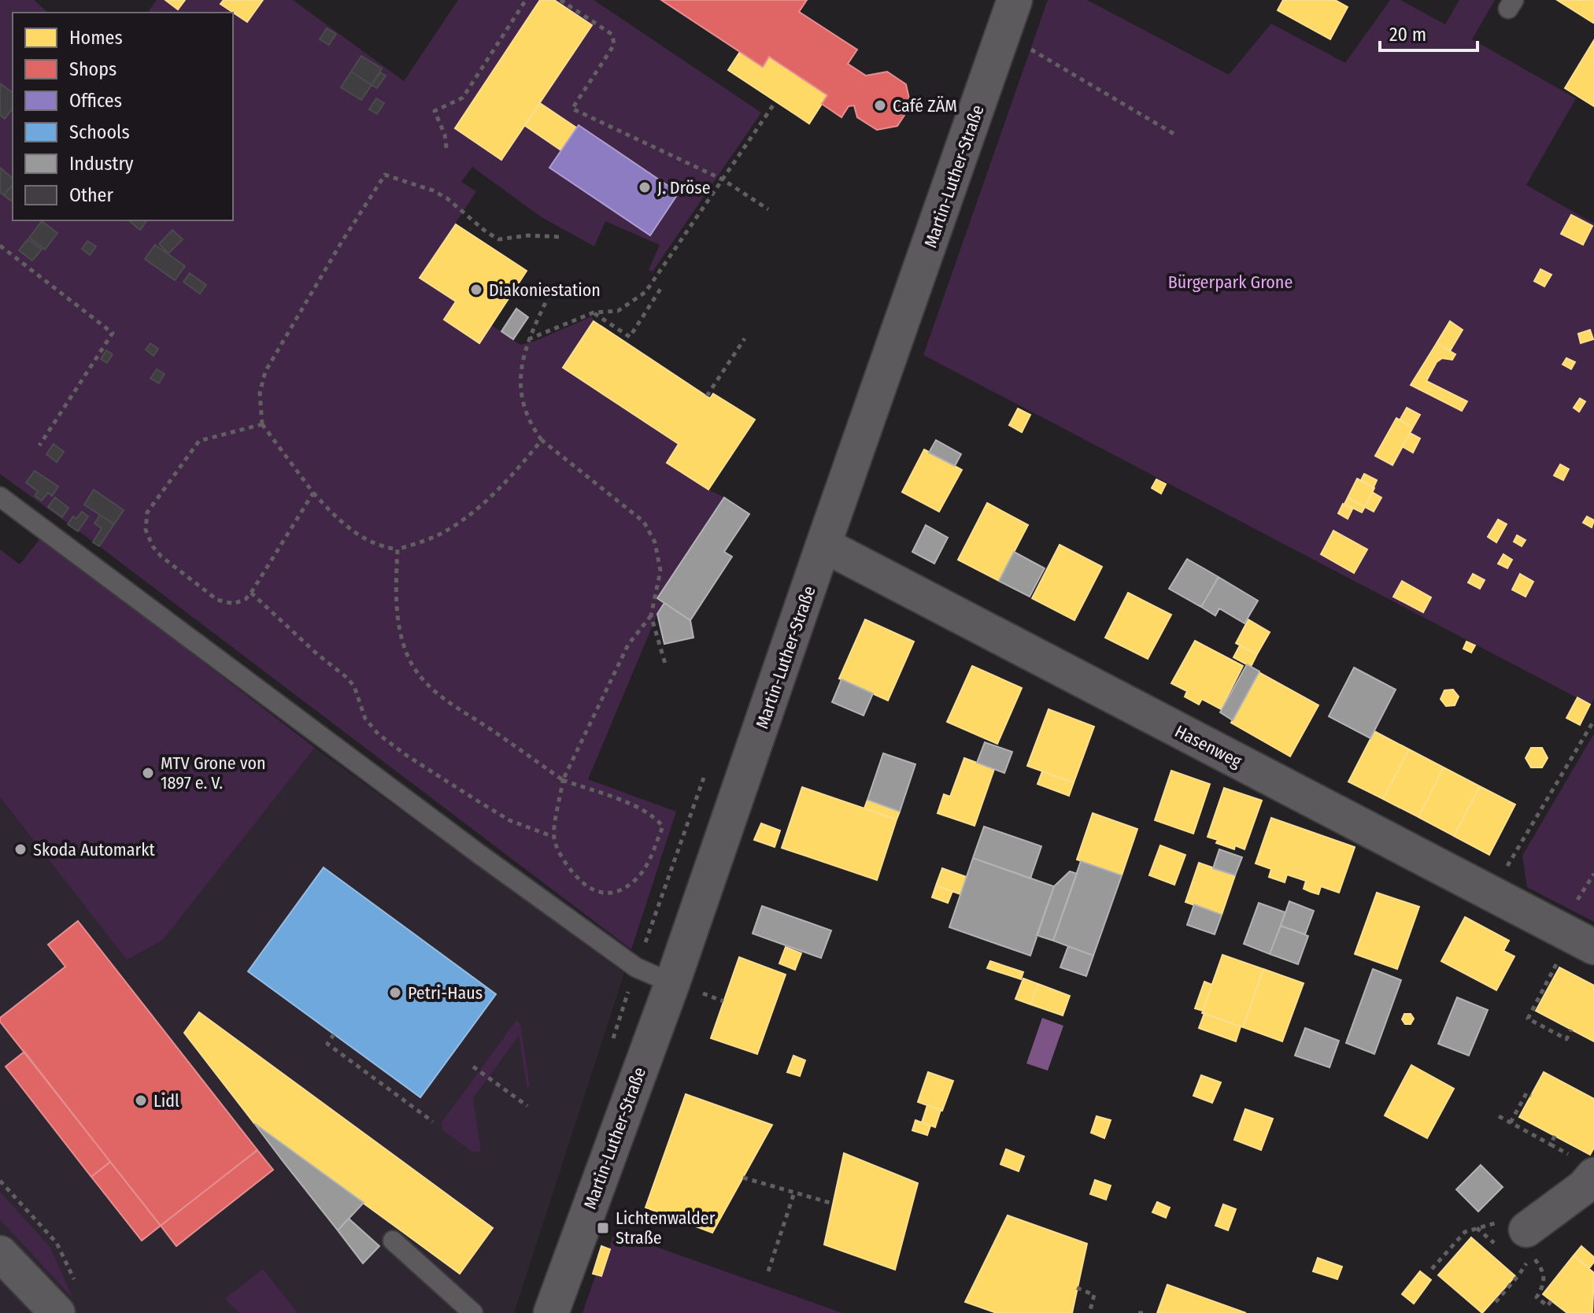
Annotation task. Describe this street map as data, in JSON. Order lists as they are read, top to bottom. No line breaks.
{"streets":{"street":["Martin-Luther-Straße","Hasenweg"]},"crossings":[["Martin-Luther-Straße","Hasenweg"]],"parks":["Bürgerpark Grone"],"places":{"other":["Café ZÄM","J. Dröse","Diakoniestation","MTV Grone von 1897 e. V.","Skoda Automarkt","Petri-Haus","Lidl"],"transit":["Lichtenwalder Straße"]},"legend":["Homes","Shops","Offices","Schools","Industry","Other"],"scale_bar":"20 m"}
